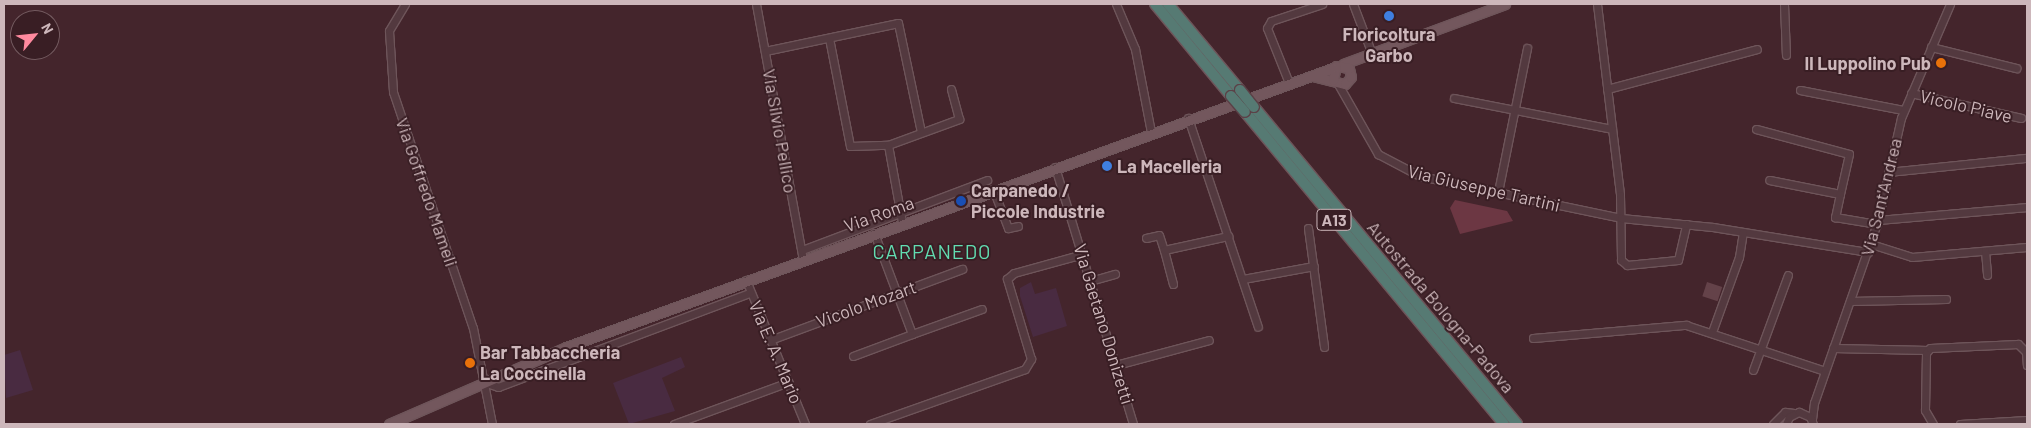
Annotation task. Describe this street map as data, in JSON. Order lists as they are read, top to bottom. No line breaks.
{"streets":{"highway":["A13","Autostrada Bologna-Padova"],"main road":["Via Roma"],"street":["Vicolo Piave","Via Silvio Pellico","Via Giuseppe Tartini","Via Goffredo Mameli","Via Sant'Andrea","Vicolo Mozart","Via Gaetano Donizetti","Via E. A. Mario"]},"crossings":[["Vicolo Piave","Via Sant'Andrea"],["Via Silvio Pellico","Via Roma"],["Via Giuseppe Tartini","Via Sant'Andrea"],["Via Giuseppe Tartini","Via Roma"],["Via Goffredo Mameli","Via Roma"],["Via Roma","Via Gaetano Donizetti"],["Via Roma","Via E. A. Mario"],["Vicolo Mozart","Via E. A. Mario"]],"districts":["CARPANEDO"],"places":["Floricoltura Garbo","Il Luppolino Pub","La Macelleria","Carpanedo / Piccole Industrie","Bar Tabbaccheria La Coccinella"],"north":"top right"}
